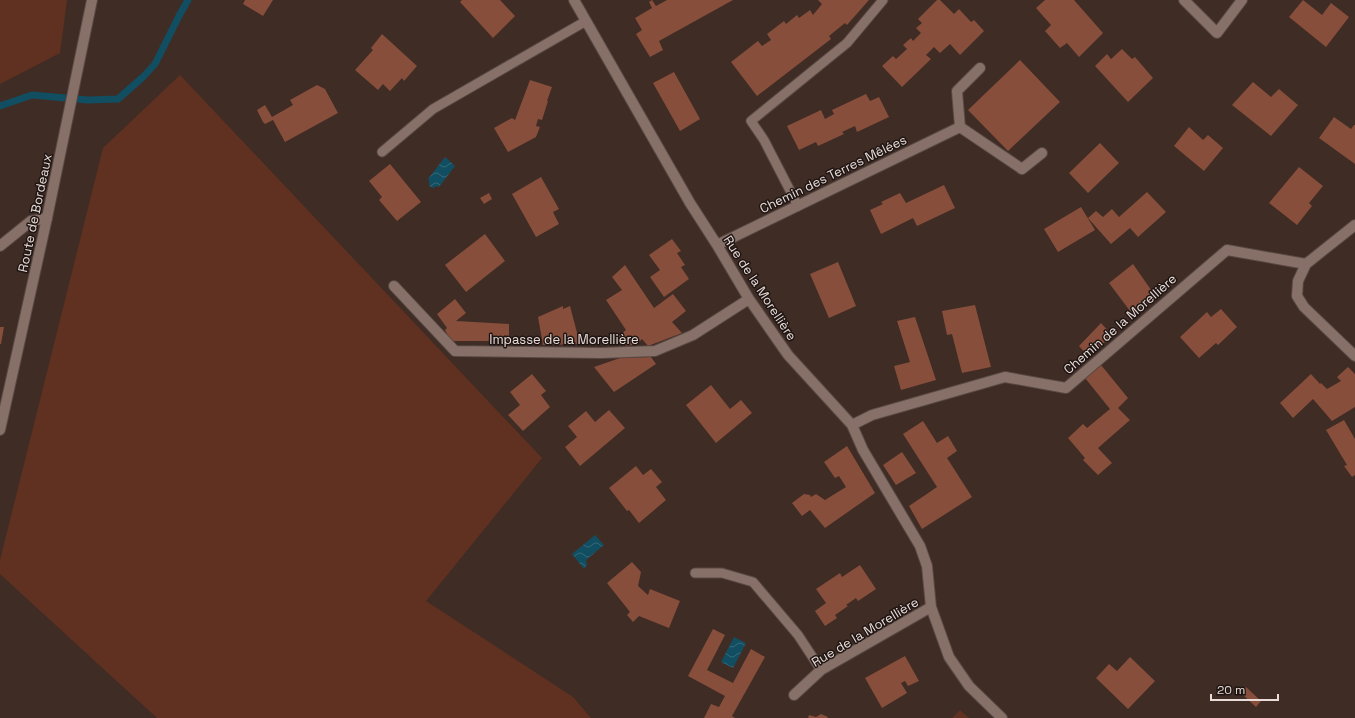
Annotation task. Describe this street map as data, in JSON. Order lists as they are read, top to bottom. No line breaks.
{"streets":{"street":["Chemin des Terres Mêlées","Route de Bordeaux","Rue de la Morellière","Chemin de la Morellière","Impasse de la Morellière"]},"crossings":[["Chemin des Terres Mêlées","Rue de la Morellière"],["Rue de la Morellière","Chemin de la Morellière"],["Rue de la Morellière","Impasse de la Morellière"]],"scale_bar":"20 m"}
